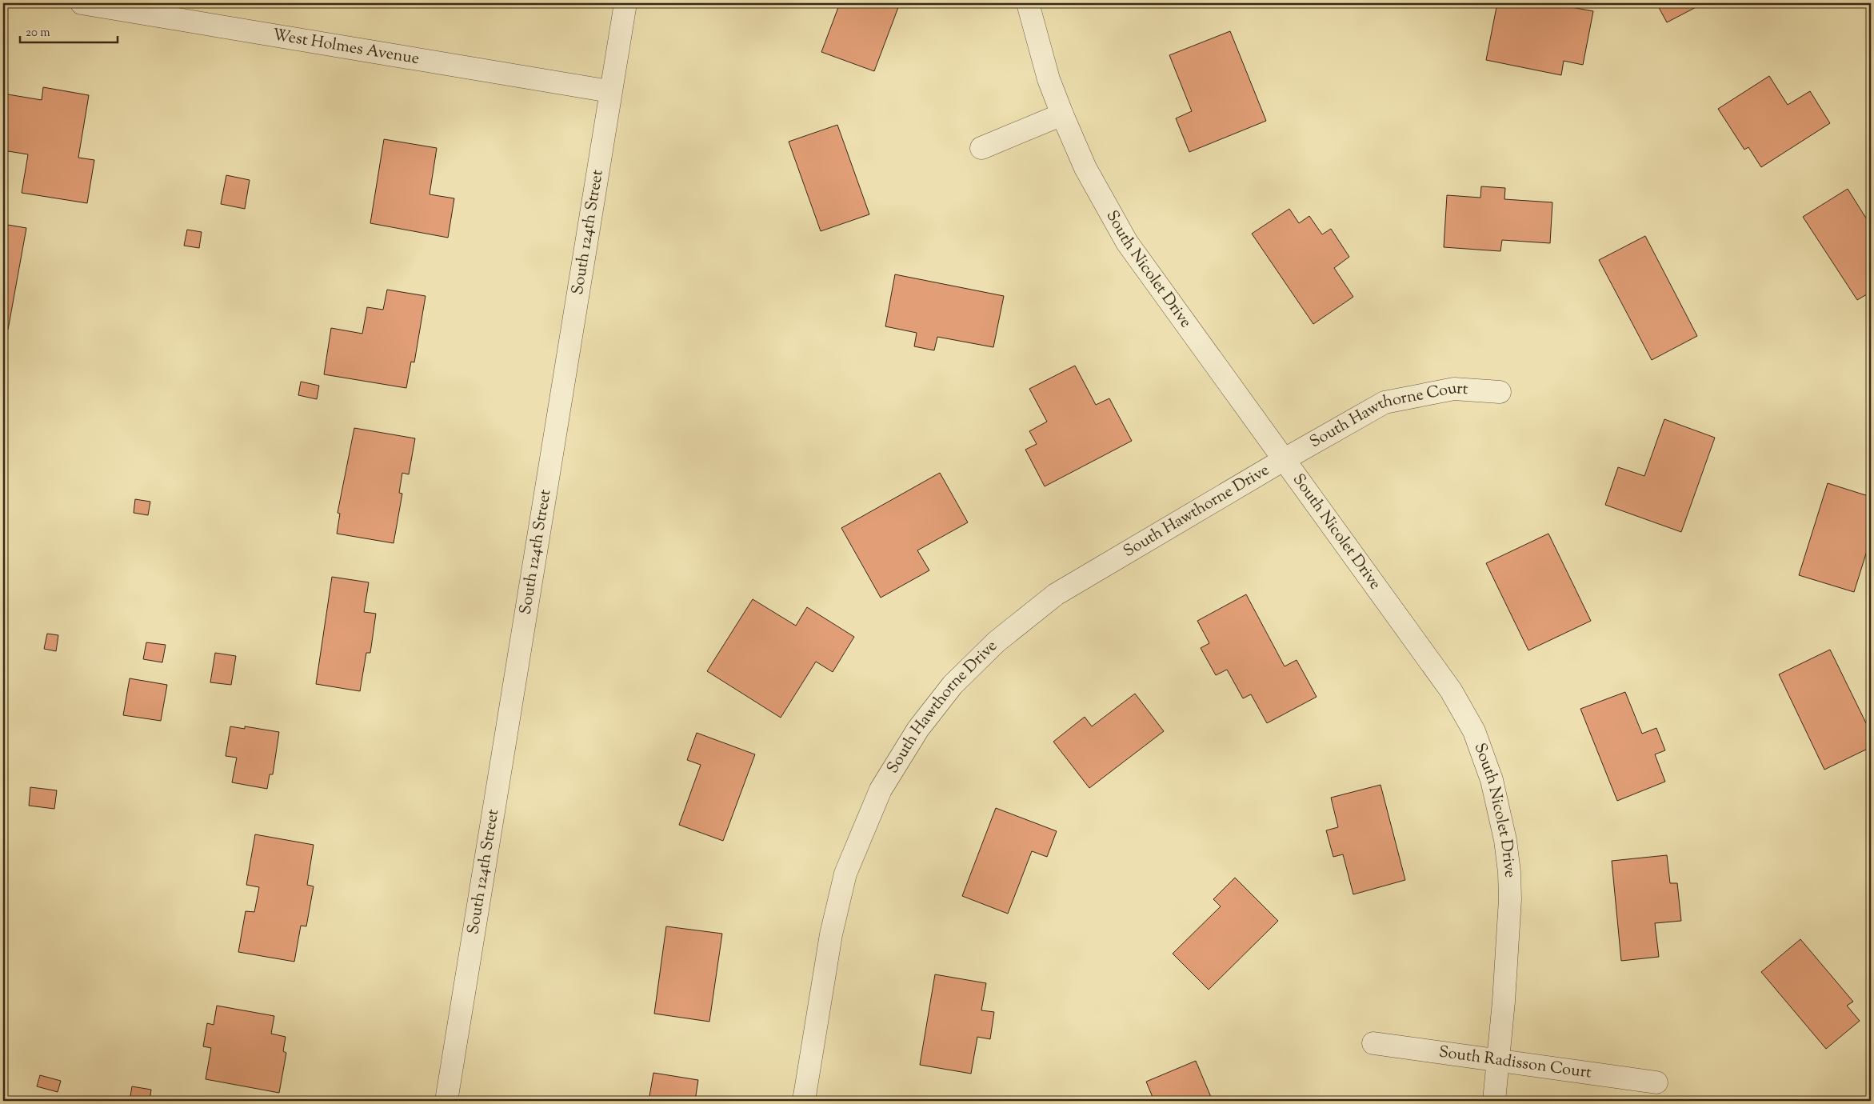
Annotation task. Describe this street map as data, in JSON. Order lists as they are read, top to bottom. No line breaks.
{"streets":{"street":["West Holmes Avenue","South 124th Street","South Nicolet Drive","South Hawthorne Court","South Hawthorne Drive","South Radisson Court"]},"crossings":[["West Holmes Avenue","South 124th Street"],["South Nicolet Drive","South Hawthorne Court"],["South Nicolet Drive","South Hawthorne Drive"],["South Nicolet Drive","South Radisson Court"],["South Hawthorne Court","South Hawthorne Drive"]],"scale_bar":"20 m"}
